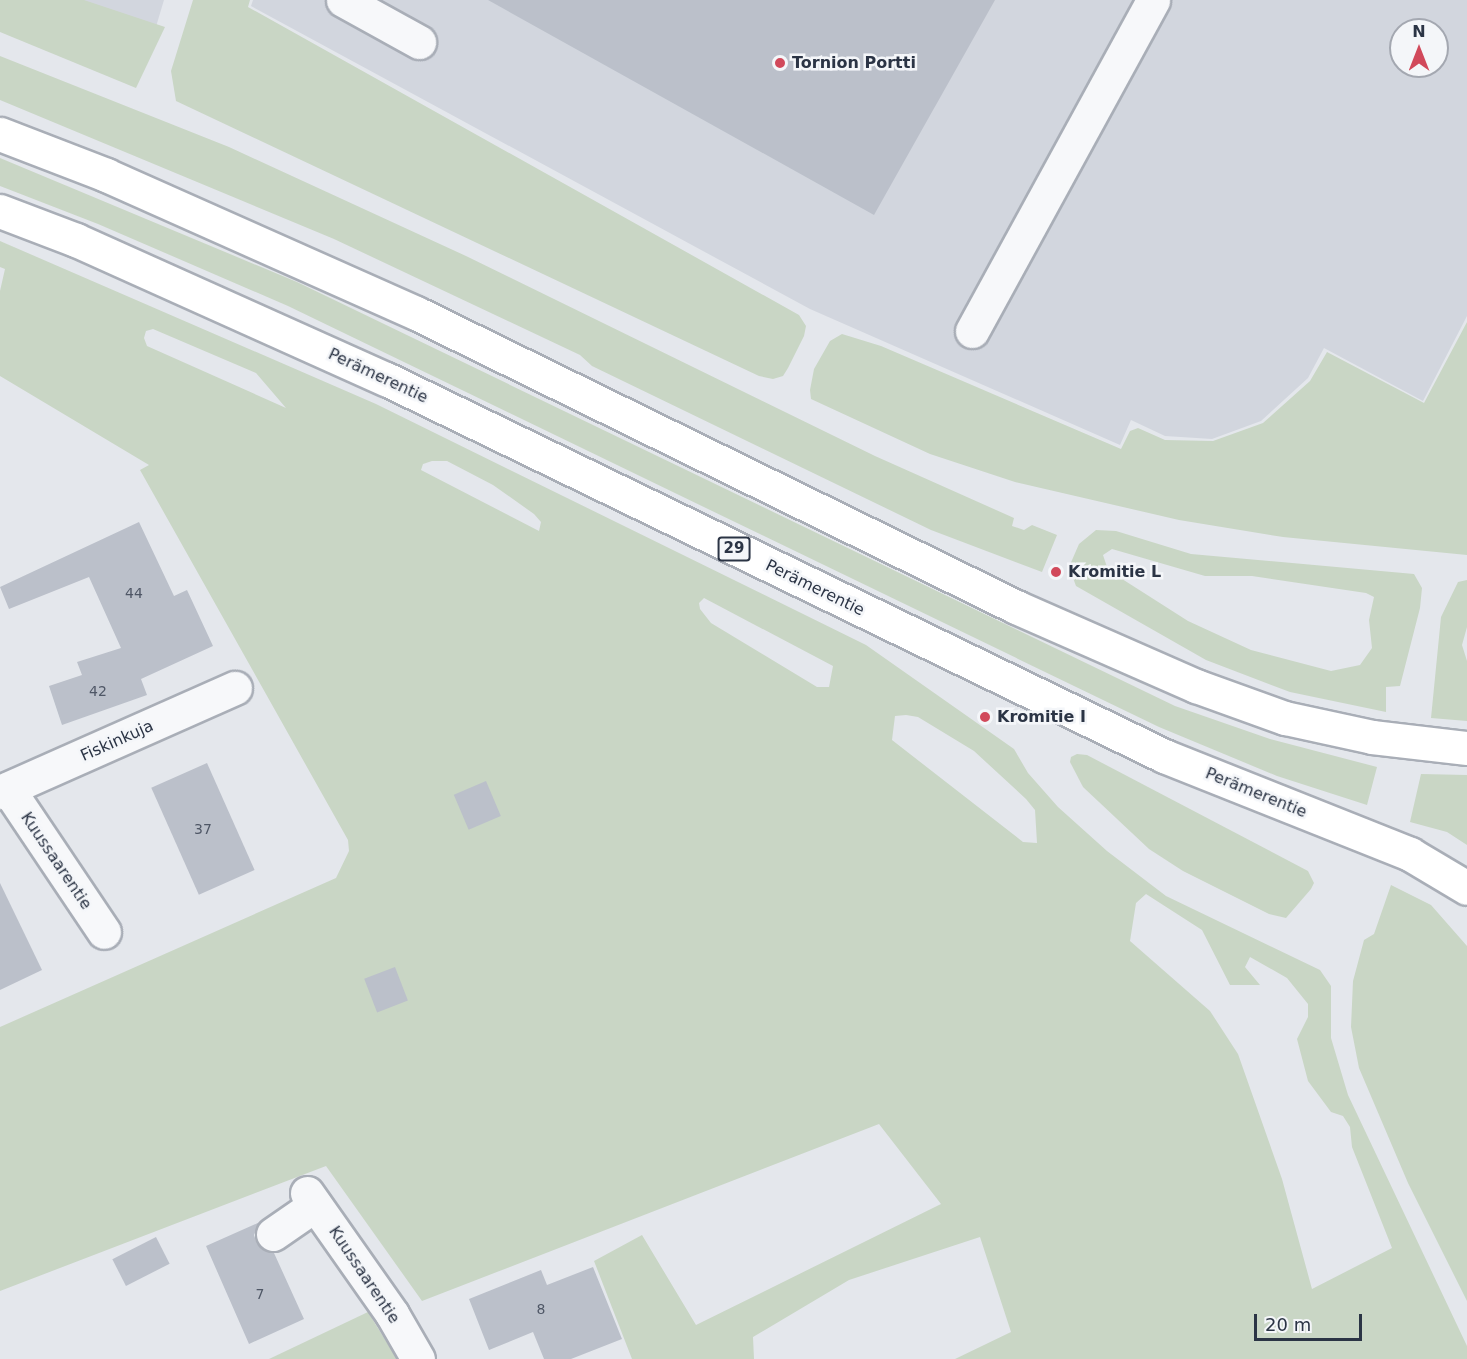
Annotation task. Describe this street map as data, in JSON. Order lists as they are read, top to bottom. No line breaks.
{"streets":{"highway":["Perämerentie","29"],"street":["Fiskinkuja","Kuussaarentie"]},"crossings":[["Fiskinkuja","Kuussaarentie"]],"places":["Tornion Portti","Kromitie L","Kromitie I"],"house_numbers":["44","42","37","7","8"],"scale_bar":"20 m","north":"top"}
